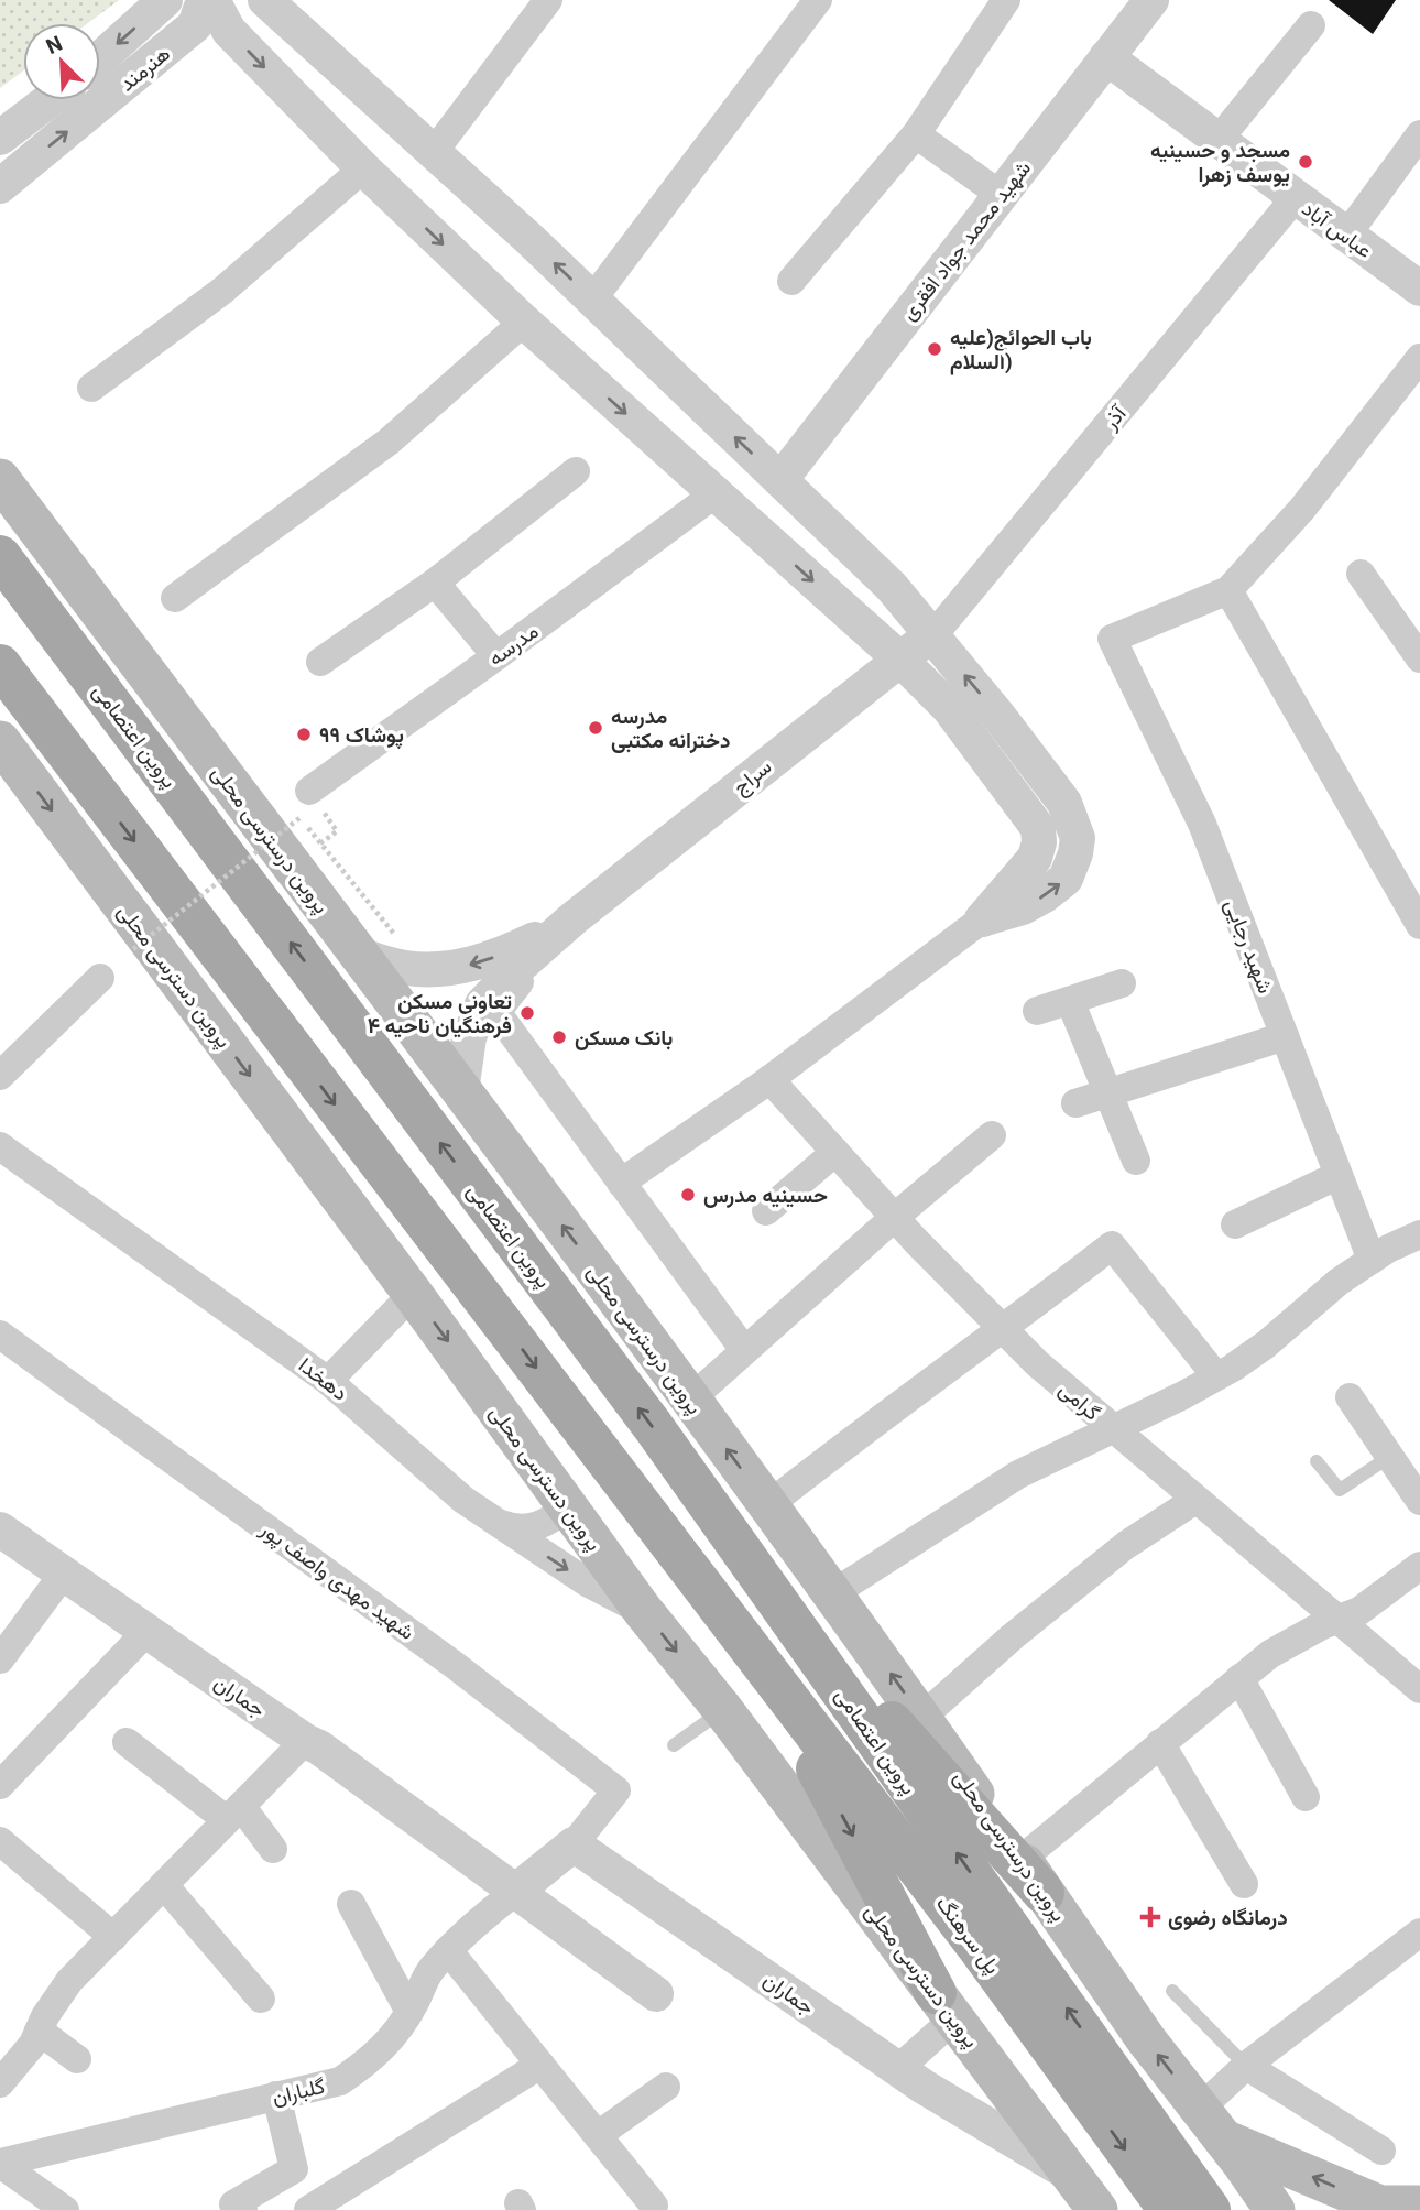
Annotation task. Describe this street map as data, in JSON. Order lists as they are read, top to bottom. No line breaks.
{"streets":{"main road":["پروین اعتصامی","پروین درسترسی محلی","پروین دسترسی محلی","پل سرهنگ"],"street":["هنرمند","عباس آباد","شهید محمد جواد افقری","آذر","مدرسه","سراج","شهید رجایی","دهخدا","گرامی","شهید مهدی واصف پور","جماران","گلباران"]},"crossings":[["عباس آباد","شهید محمد جواد افقری"],["عباس آباد","آذر"],["آذر","سراج"],["پروین اعتصامی","پل سرهنگ"],["سراج","پروین درسترسی محلی"],["پروین دسترسی محلی","دهخدا"],["پروین دسترسی محلی","جماران"],["شهید مهدی واصف پور","جماران"],["جماران","گلباران"]],"places":{"other":["مسجد و حسینیه یوسف زهرا","باب الحوائج(علیه السلام)","مدرسه دخترانه مکتبی","پوشاک ۹۹","تعاونی مسکن فرهنگیان ناحیه ۴","بانک مسکن","حسینیه مدرس"],"health":["درمانگاه رضوی"]},"north":"top left"}
